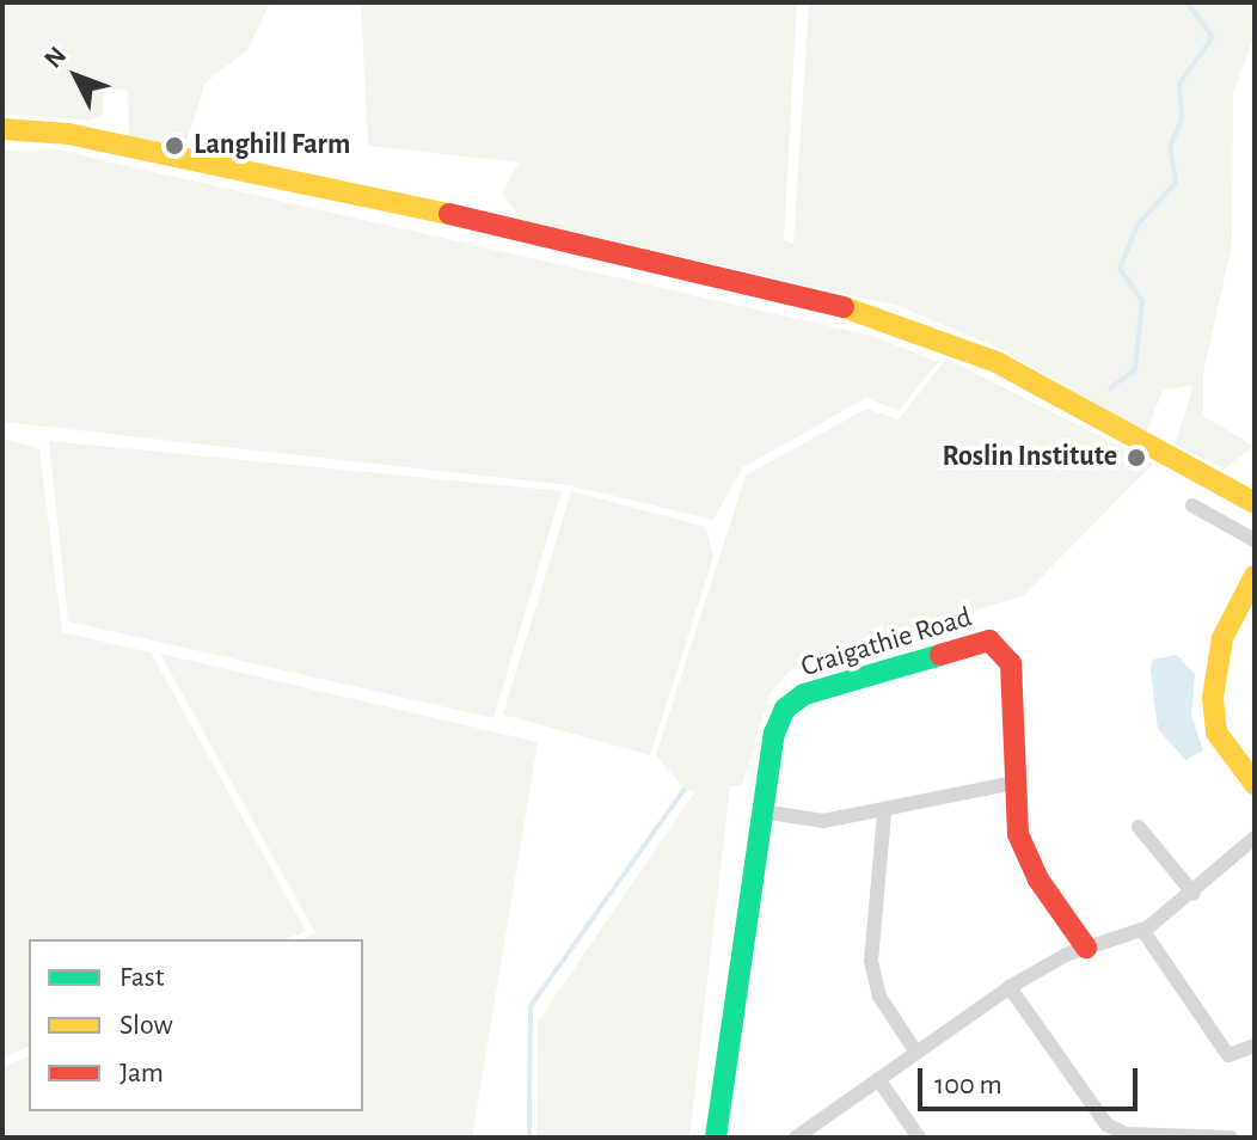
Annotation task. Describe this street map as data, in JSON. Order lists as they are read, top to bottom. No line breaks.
{"streets":{"main road":["Craigathie Road"]},"places":["Langhill Farm","Roslin Institute"],"legend":["Fast","Slow","Jam"],"scale_bar":"100 m","north":"top left"}
